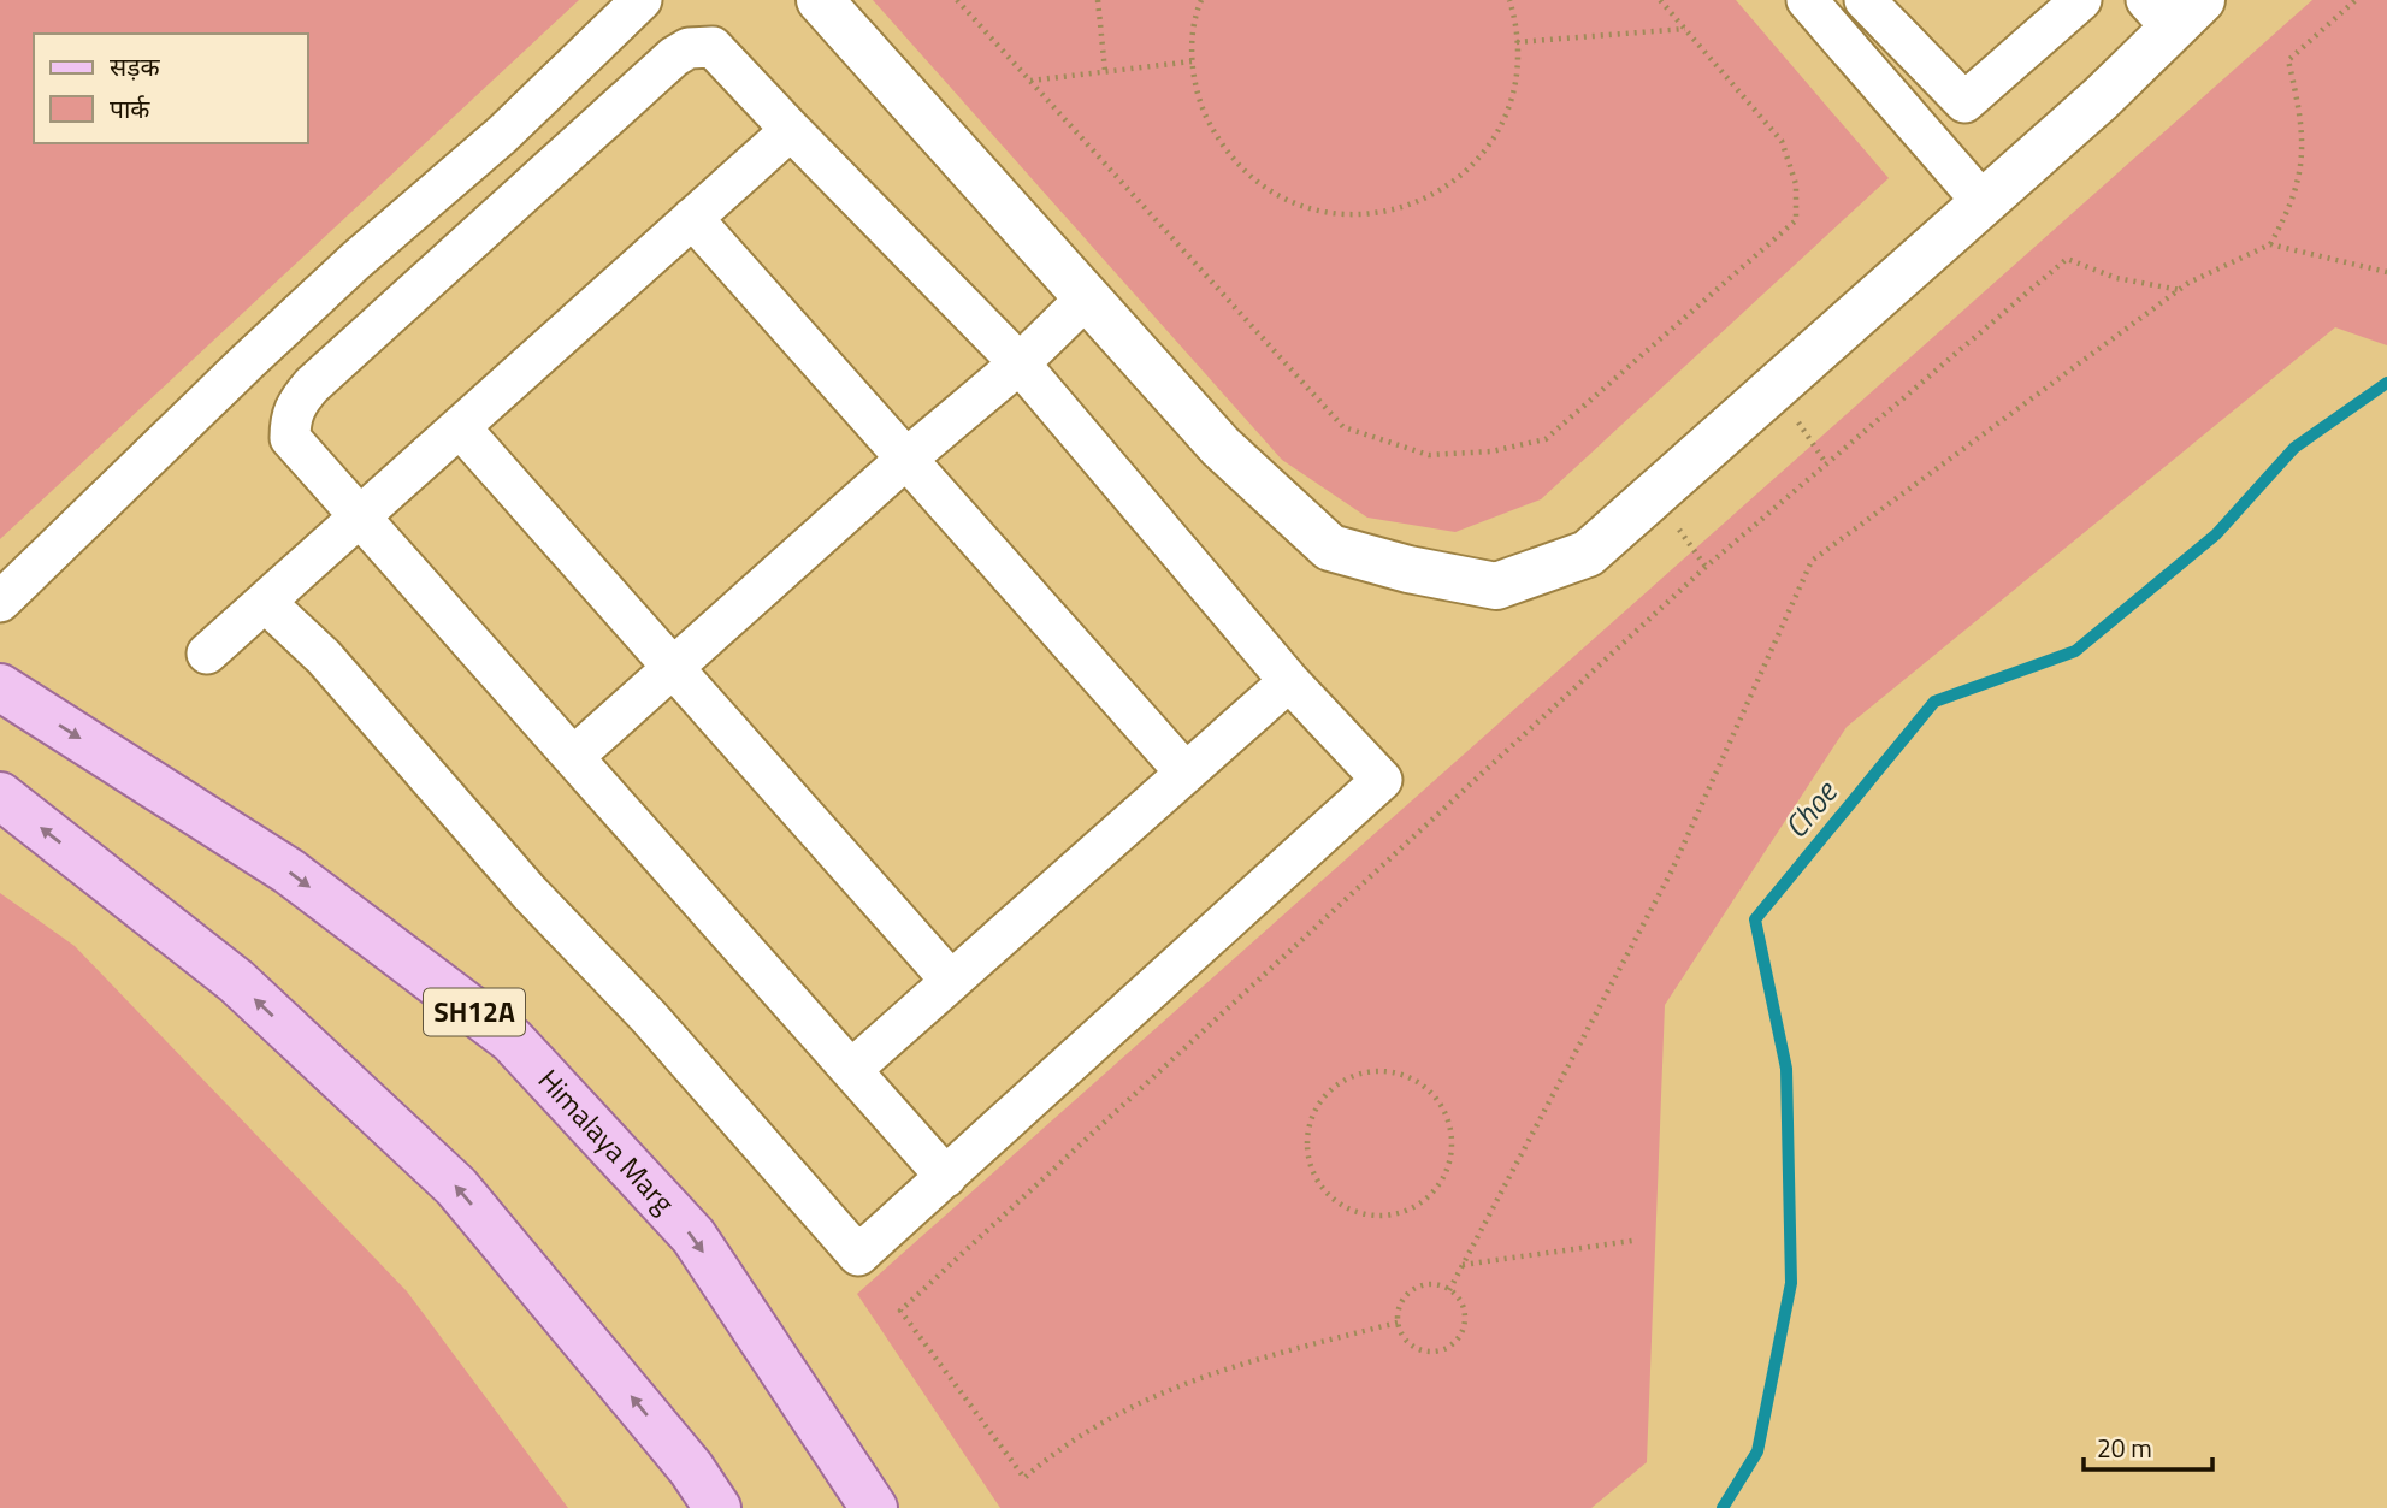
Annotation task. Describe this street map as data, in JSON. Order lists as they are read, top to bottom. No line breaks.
{"streets":{"main road":["SH12A","Himalaya Marg"]},"water":["Choe"],"legend":["सड़क","पार्क"],"scale_bar":"20 m"}
